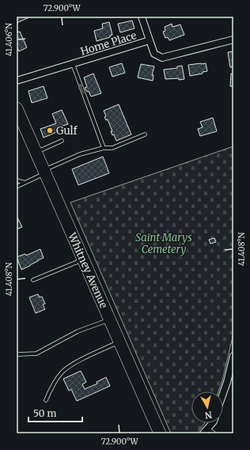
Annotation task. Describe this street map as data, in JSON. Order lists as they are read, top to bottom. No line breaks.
{"streets":{"highway":["Whitney Avenue"],"street":["Home Place"]},"parks":["Saint Marys Cemetery"],"places":["Gulf"],"scale_bar":"50 m","north":"bottom","coordinates":["72.900°W","41.406°N","41.408°N"]}
